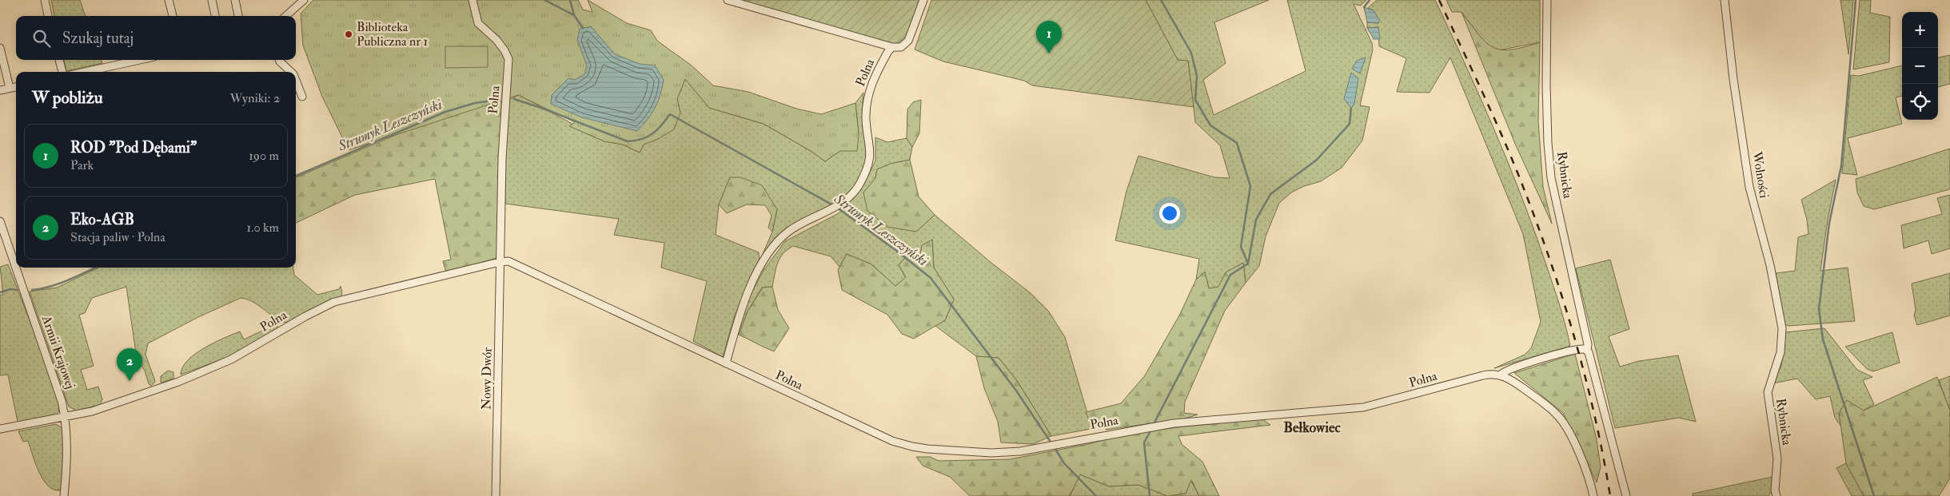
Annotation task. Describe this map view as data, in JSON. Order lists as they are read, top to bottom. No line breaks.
{"streets":{"street":["Polna","Rybnicka","Wolności","Armii Krajowej","Nowy Dwór"]},"crossings":[["Polna","Armii Krajowej"],["Polna","Nowy Dwór"],["Rybnicka","Wolności"]],"districts":["Bełkowiec"],"water":["Strumyk Leszczyński"],"places":["Biblioteka Publiczna nr 1"],"page":{"map_buttons":["+","−"],"search":"Szukaj tutaj","pins":["1","2"],"heading":["W pobliżu","Wyniki: 2"],"list":[{"mark":"1","name":"ROD \"Pod Dębami\"","note":"Park","value":"190 m"},{"mark":"2","name":"Eko-AGB","note":"Stacja paliw · Polna","value":"1.0 km"}]}}
